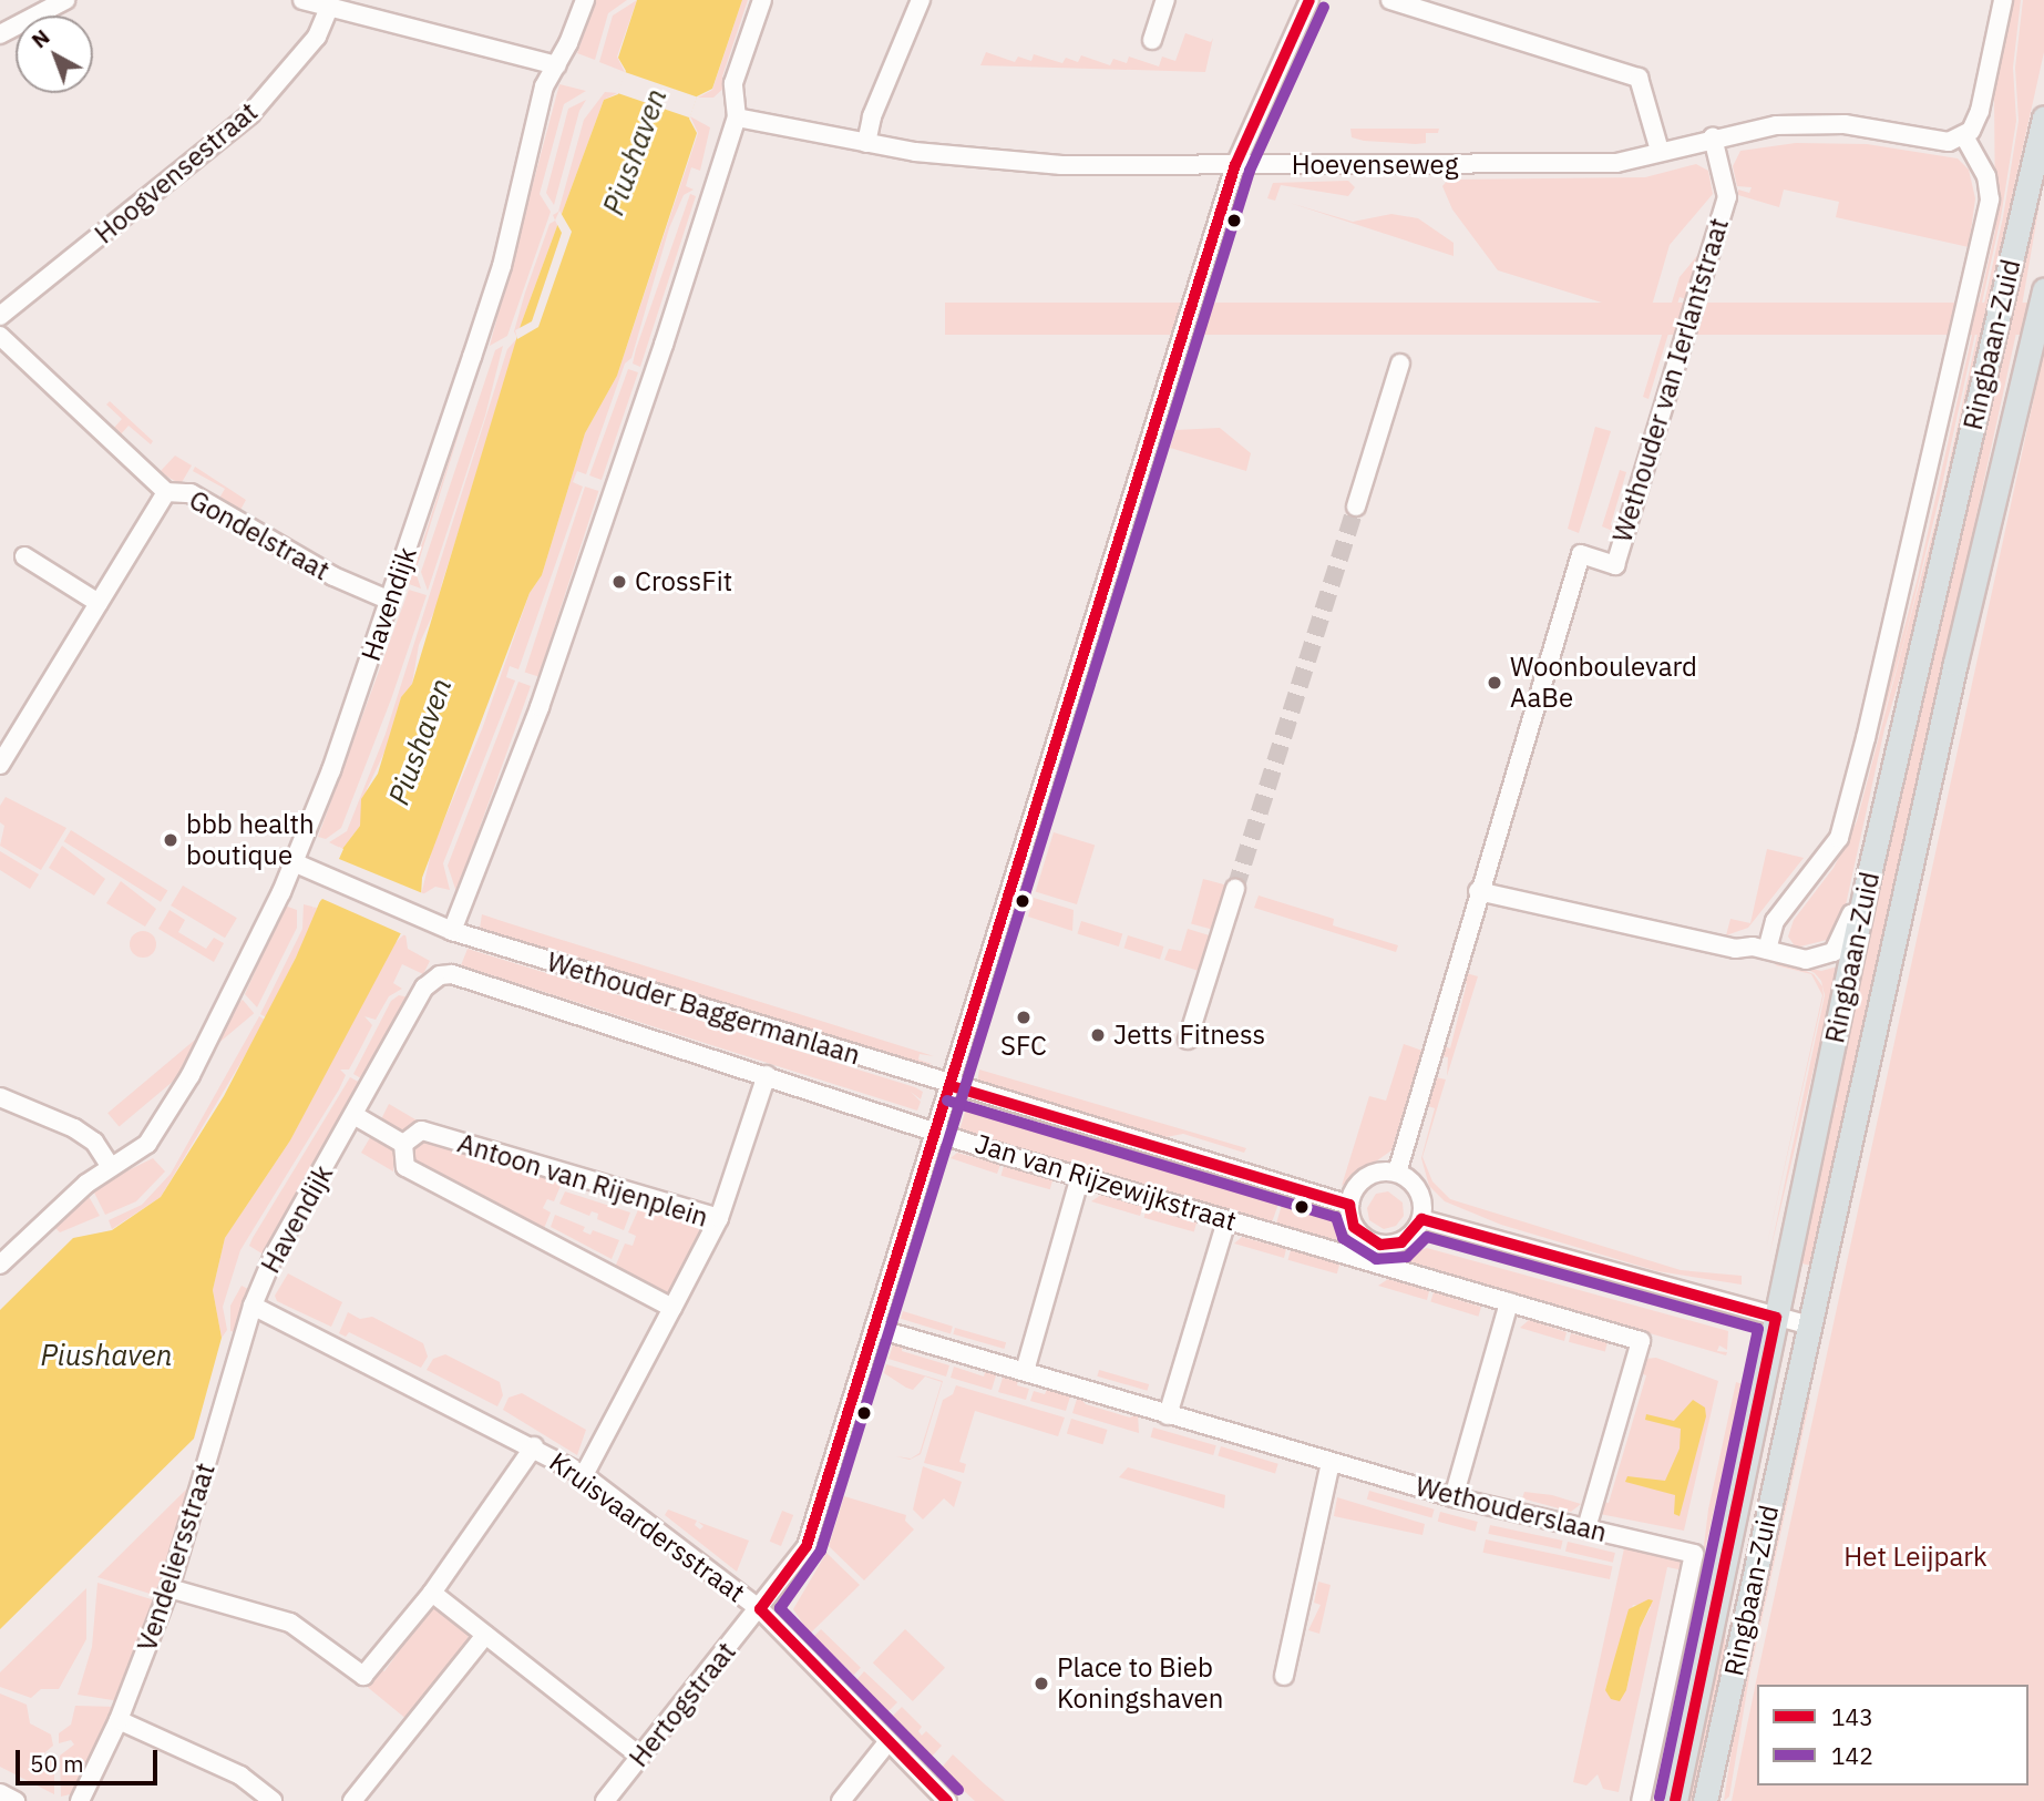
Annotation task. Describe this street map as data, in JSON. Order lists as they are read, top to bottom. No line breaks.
{"streets":{"main road":["Ringbaan-Zuid"],"street":["Hoevenseweg","Hoogvensestraat","Wethouder van Ierlantstraat","Gondelstraat","Havendijk","Wethouder Baggermanlaan","Antoon van Rijenplein","Jan van Rijzewijkstraat","Wethouderslaan","Kruisvaardersstraat","Vendeliersstraat","Hertogstraat"]},"crossings":[["Hoevenseweg","Ringbaan-Zuid"],["Hoevenseweg","Wethouder van Ierlantstraat"],["Hoevenseweg","Hertogstraat"],["Wethouder van Ierlantstraat","Wethouder Baggermanlaan"],["Gondelstraat","Havendijk"],["Havendijk","Wethouder Baggermanlaan"],["Havendijk","Antoon van Rijenplein"],["Havendijk","Jan van Rijzewijkstraat"],["Havendijk","Kruisvaardersstraat"],["Havendijk","Vendeliersstraat"],["Wethouder Baggermanlaan","Hertogstraat"],["Jan van Rijzewijkstraat","Wethouderslaan"],["Jan van Rijzewijkstraat","Hertogstraat"],["Wethouderslaan","Hertogstraat"],["Kruisvaardersstraat","Vendeliersstraat"],["Kruisvaardersstraat","Hertogstraat"]],"water":["Piushaven"],"parks":["Het Leijpark"],"places":["CrossFit","Woonboulevard AaBe","bbb health boutique","SFC","Jetts Fitness","Place to Bieb Koningshaven"],"lines":["transit line 143","transit line 142"],"legend":["143","142"],"scale_bar":"50 m","north":"top left"}
